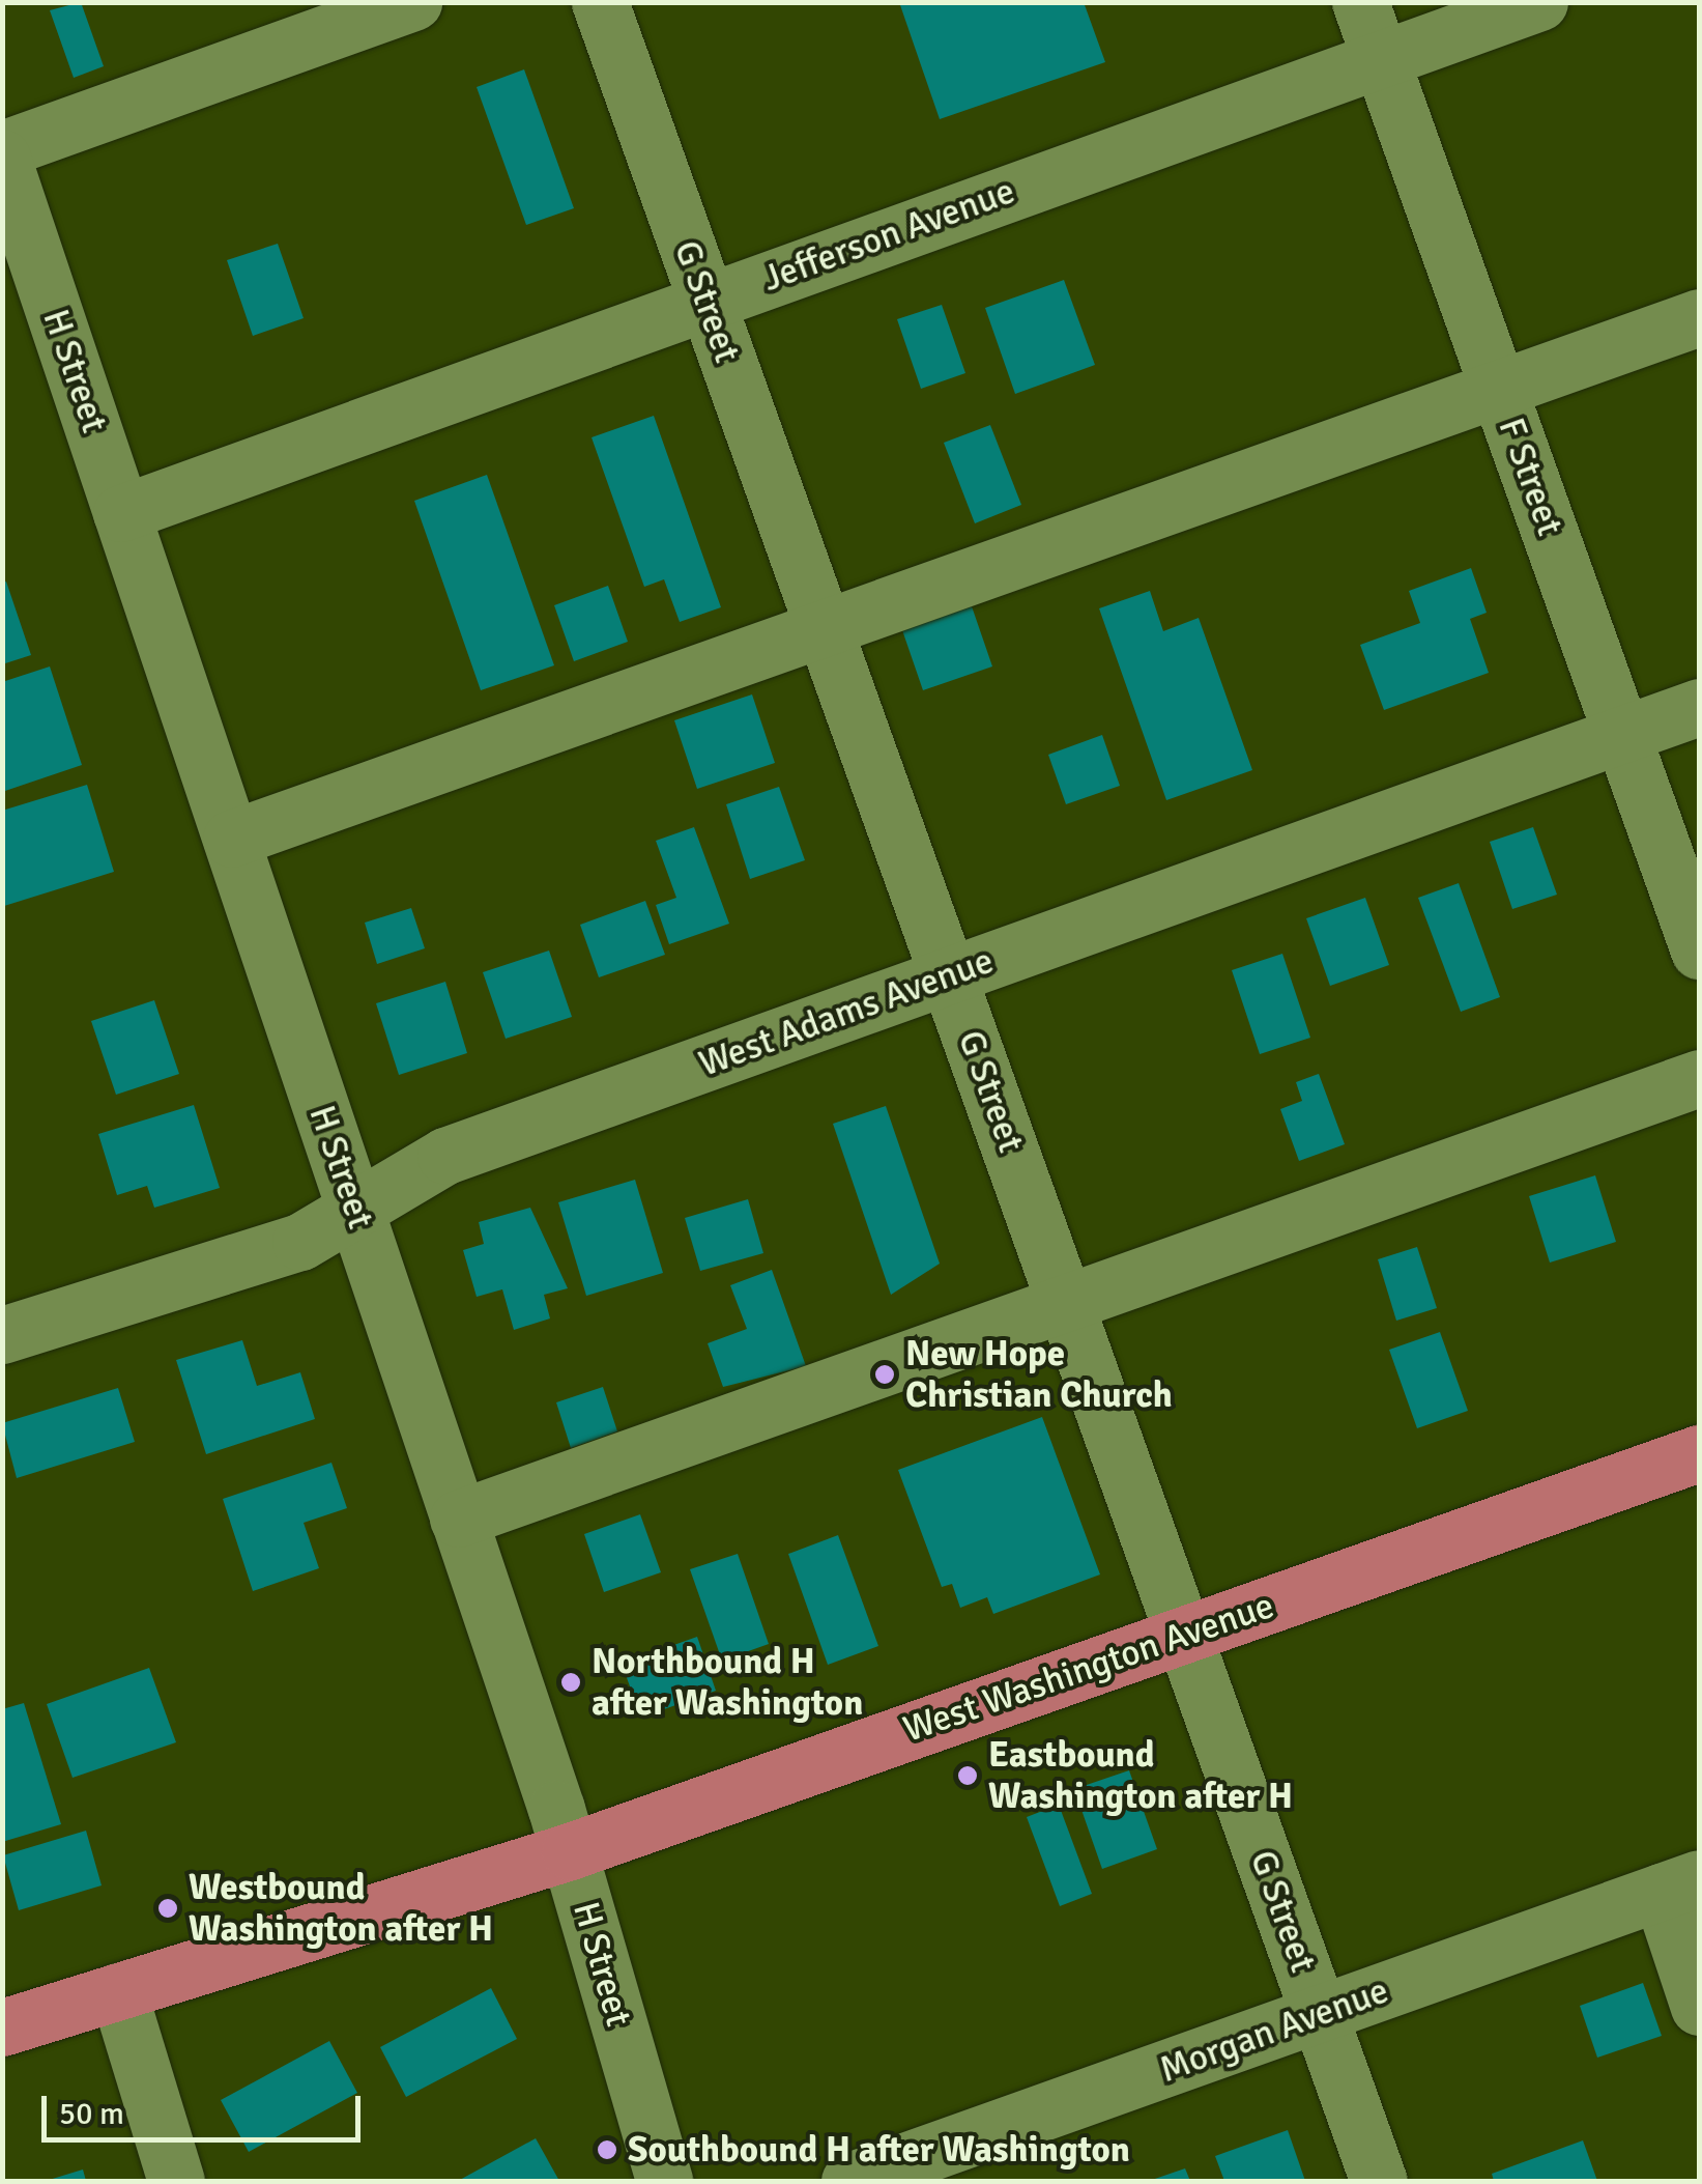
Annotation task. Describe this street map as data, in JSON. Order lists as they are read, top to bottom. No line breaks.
{"streets":{"main road":["West Washington Avenue"],"street":["Jefferson Avenue","G Street","H Street","F Street","West Adams Avenue","Morgan Avenue"]},"crossings":[["Jefferson Avenue","G Street"],["Jefferson Avenue","H Street"],["Jefferson Avenue","F Street"],["G Street","West Adams Avenue"],["G Street","West Washington Avenue"],["G Street","Morgan Avenue"],["H Street","West Adams Avenue"],["H Street","West Washington Avenue"],["F Street","West Adams Avenue"]],"places":["New Hope Christian Church","Northbound H after Washington","Eastbound Washington after H","Westbound Washington after H","Southbound H after Washington"],"scale_bar":"50 m"}
